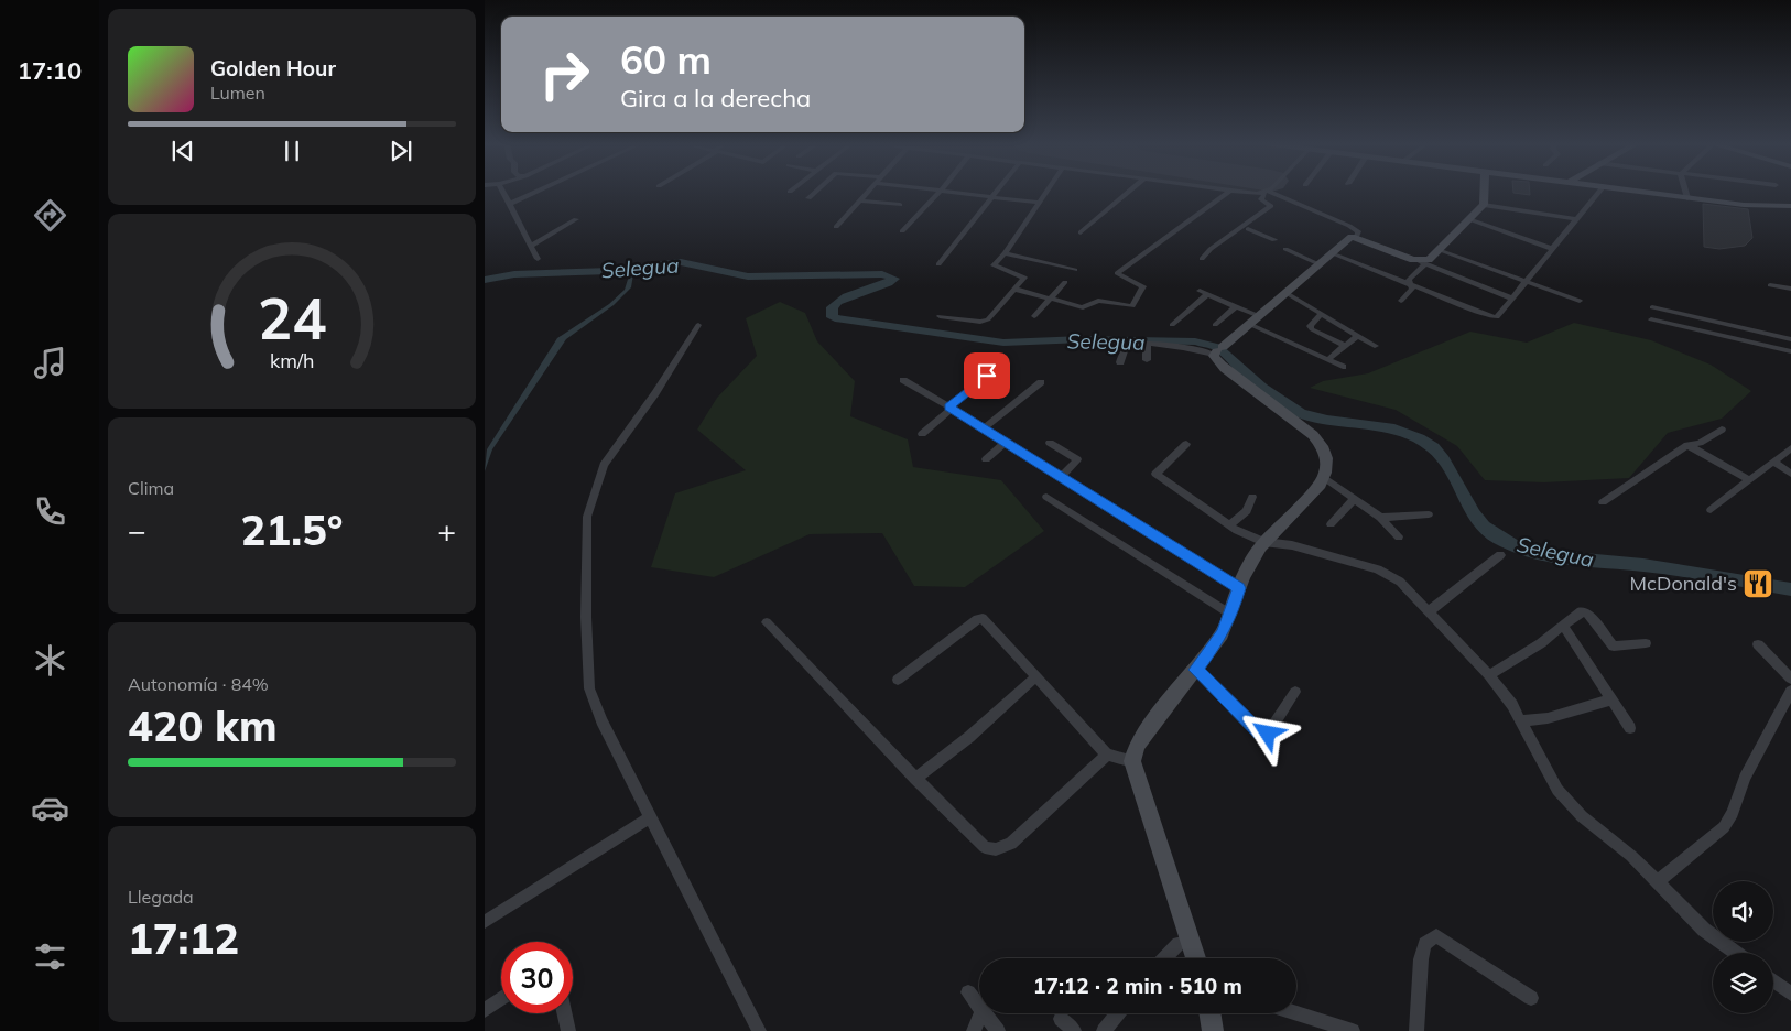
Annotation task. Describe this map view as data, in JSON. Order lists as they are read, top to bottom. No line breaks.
{"water":["Selegua"],"places":{"restaurant":["McDonald's"]},"page":{"tabs":"17:10","turn":["60 m","Gira a la derecha"],"song":["Golden Hour","Lumen"],"tile":["Clima",["Autonomía · 84%","420 km"],["Llegada","17:12"]],"heat":["−","21.5°","+"],"limit":"30","trip":"17:12 · 2 min · 510 m","gauge":["24","km/h"]}}
